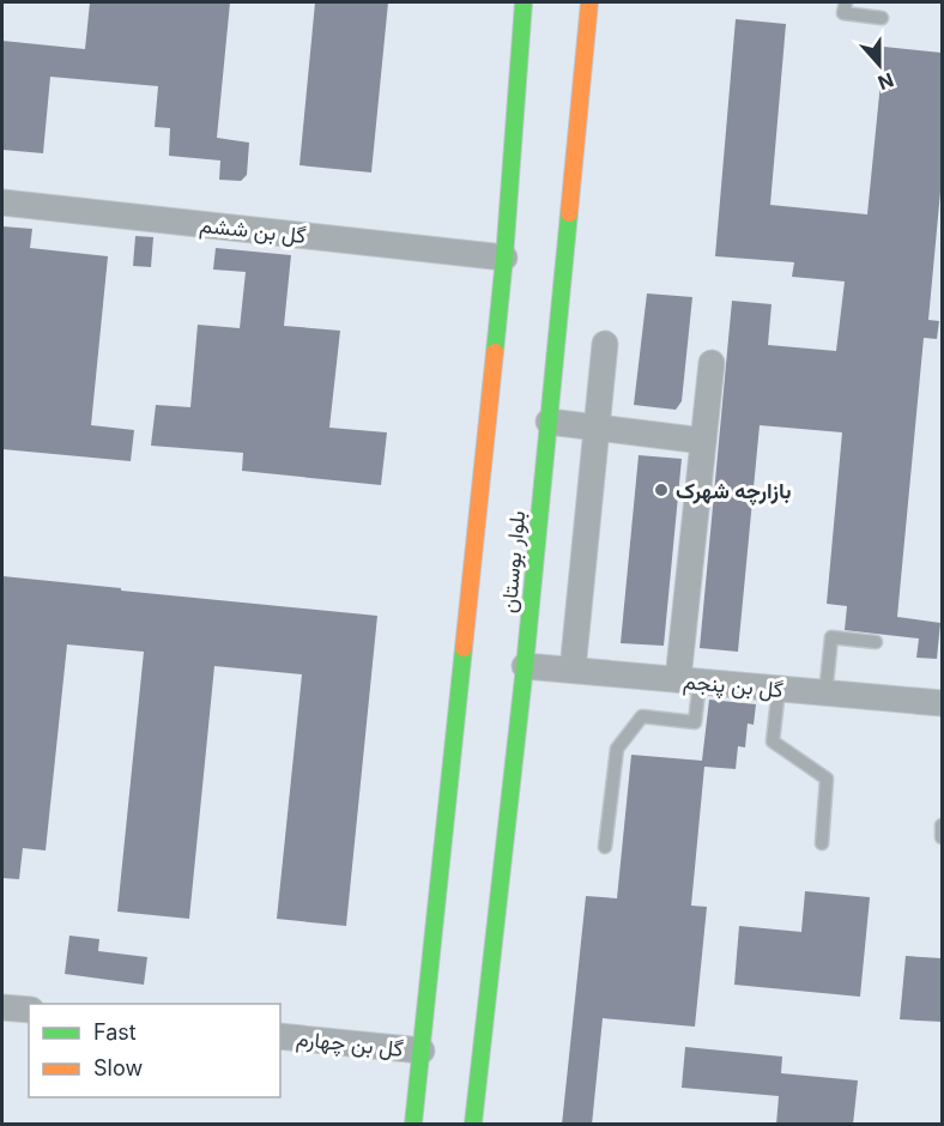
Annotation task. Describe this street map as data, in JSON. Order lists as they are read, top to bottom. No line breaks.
{"streets":{"street":["گل بن ششم","بلوار بوستان","گل بن پنجم","گل بن چهارم"]},"crossings":[["گل بن ششم","بلوار بوستان"],["بلوار بوستان","گل بن پنجم"],["بلوار بوستان","گل بن چهارم"]],"places":["بازارچه شهرک"],"legend":["Fast","Slow"],"north":"bottom"}
